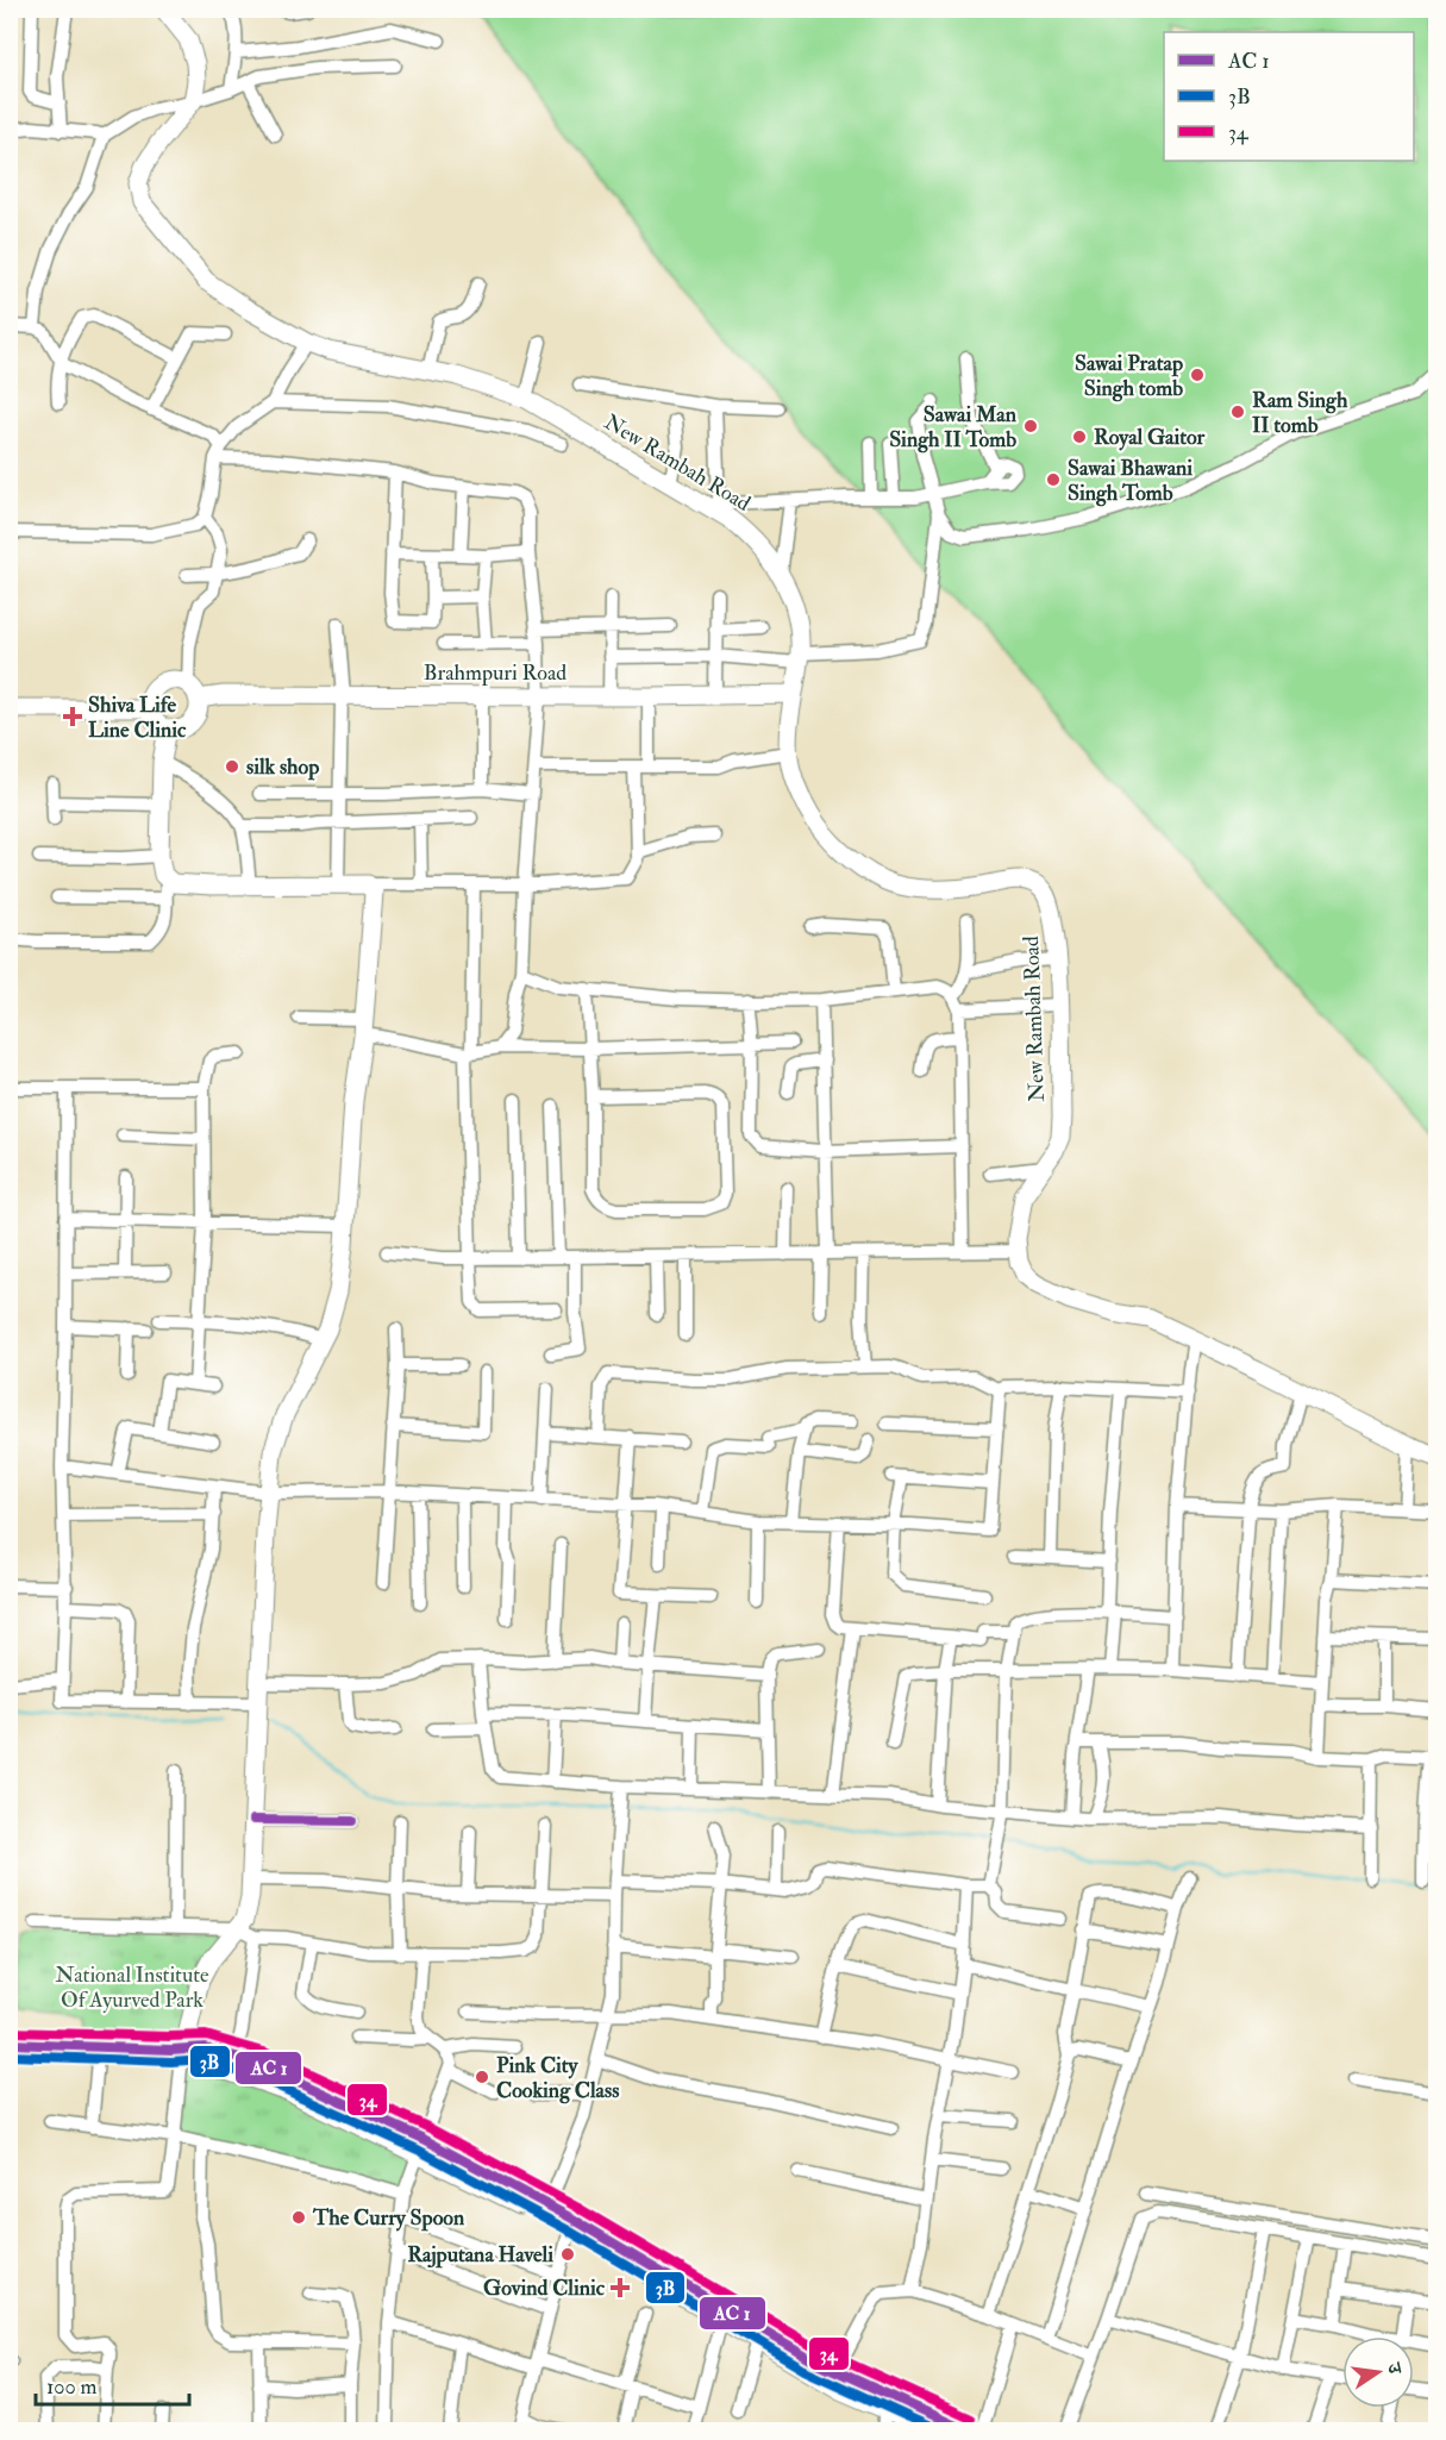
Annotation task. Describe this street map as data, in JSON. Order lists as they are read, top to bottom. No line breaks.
{"streets":{"street":["New Rambah Road","Brahmpuri Road"]},"crossings":[["New Rambah Road","Brahmpuri Road"]],"parks":["National Institute Of Ayurved Park"],"places":{"other":["Sawai Pratap Singh tomb","Ram Singh II tomb","Sawai Man Singh II Tomb","Royal Gaitor","Sawai Bhawani Singh Tomb","silk shop","Pink City Cooking Class","The Curry Spoon","Rajputana Haveli"],"health":["Shiva Life Line Clinic","Govind Clinic"]},"lines":["transit line 34","transit line 3B"],"legend":["AC 1","3B","34"],"scale_bar":"100 m","north":"right"}
